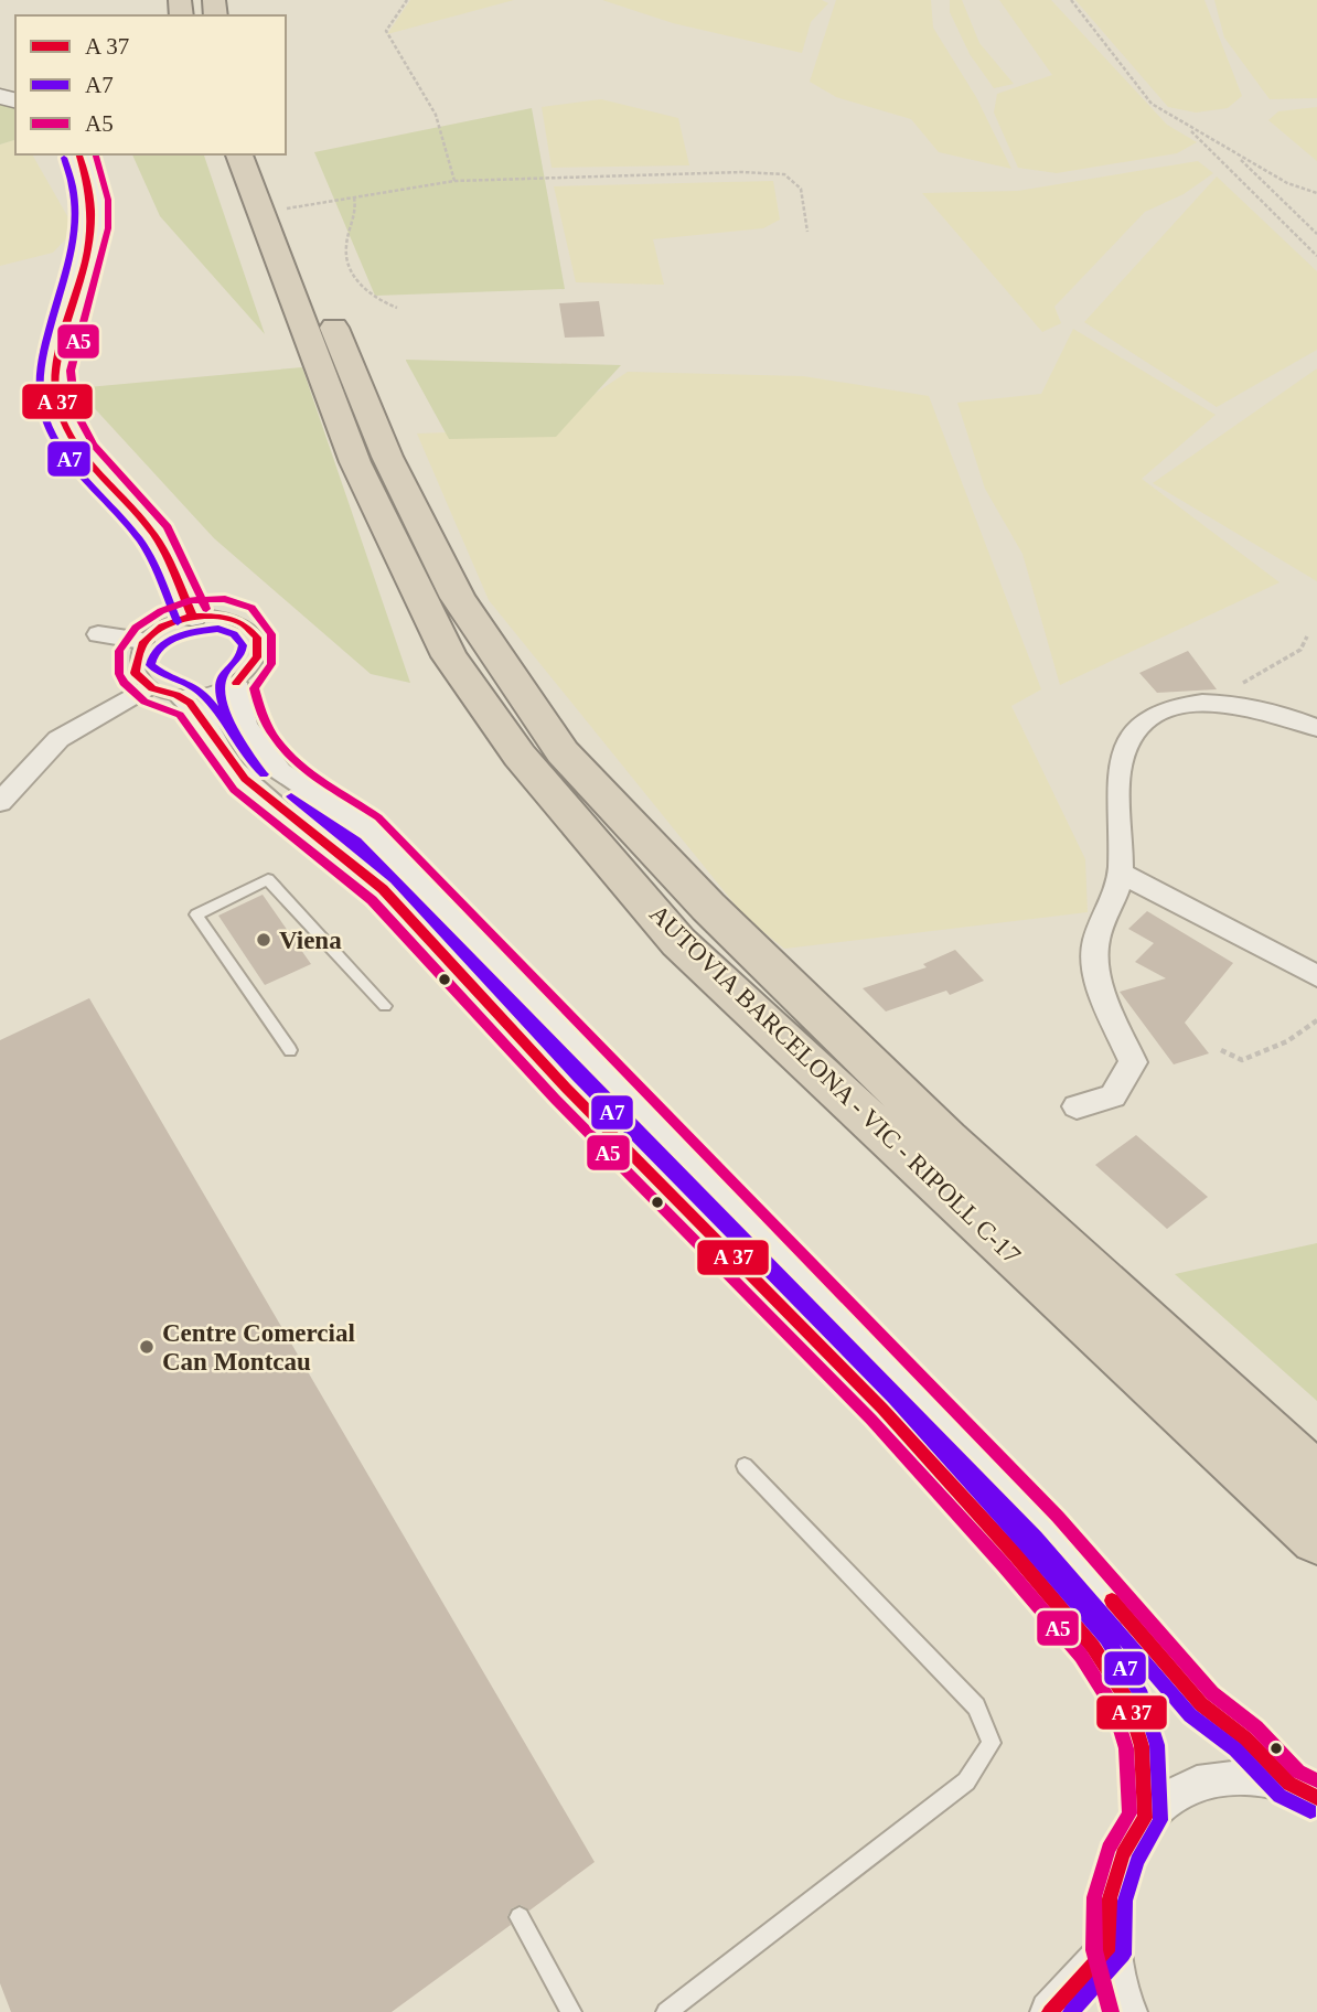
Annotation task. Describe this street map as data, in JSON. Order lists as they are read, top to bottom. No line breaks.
{"streets":{"highway":["AUTOVIA BARCELONA - VIC - RIPOLL C-17"]},"places":["Viena","Centre Comercial Can Montcau"],"lines":["transit line A5","transit line A7"],"legend":["A 37","A7","A5"]}
